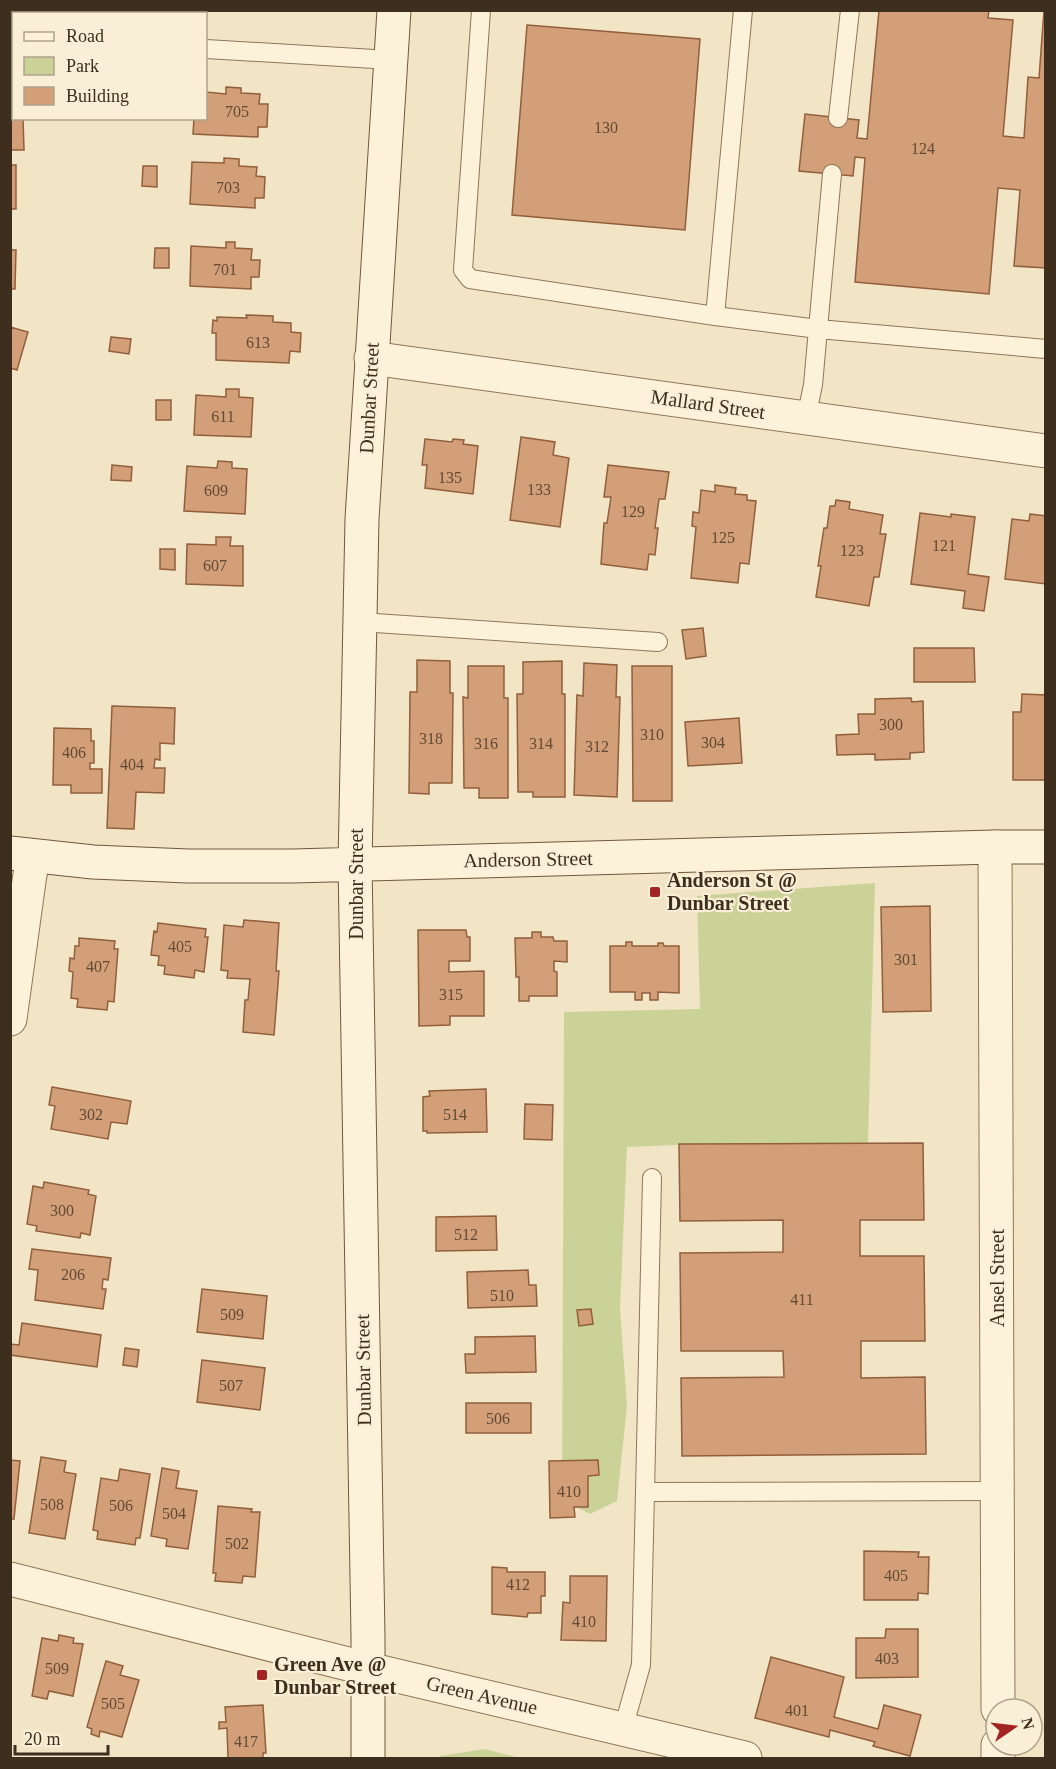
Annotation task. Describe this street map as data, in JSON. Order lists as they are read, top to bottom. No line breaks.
{"streets":{"street":["Dunbar Street","Mallard Street","Anderson Street","Ansel Street","Green Avenue"]},"crossings":[["Dunbar Street","Mallard Street"],["Dunbar Street","Anderson Street"],["Dunbar Street","Green Avenue"],["Anderson Street","Ansel Street"]],"places":{"transit":["Anderson St @ Dunbar Street","Green Ave @ Dunbar Street"]},"house_numbers":["705","130","124","703","701","613","611","135","133","609","129","125","121","123","607","300","310","318","304","316","314","312","406","404","405","301","407","315","302","514","300","512","206","510","411","509","507","506","410","508","506","504","502","405","412","410","403","509","505","401","417"],"legend":["Road","Park","Building"],"scale_bar":"20 m","north":"right"}
